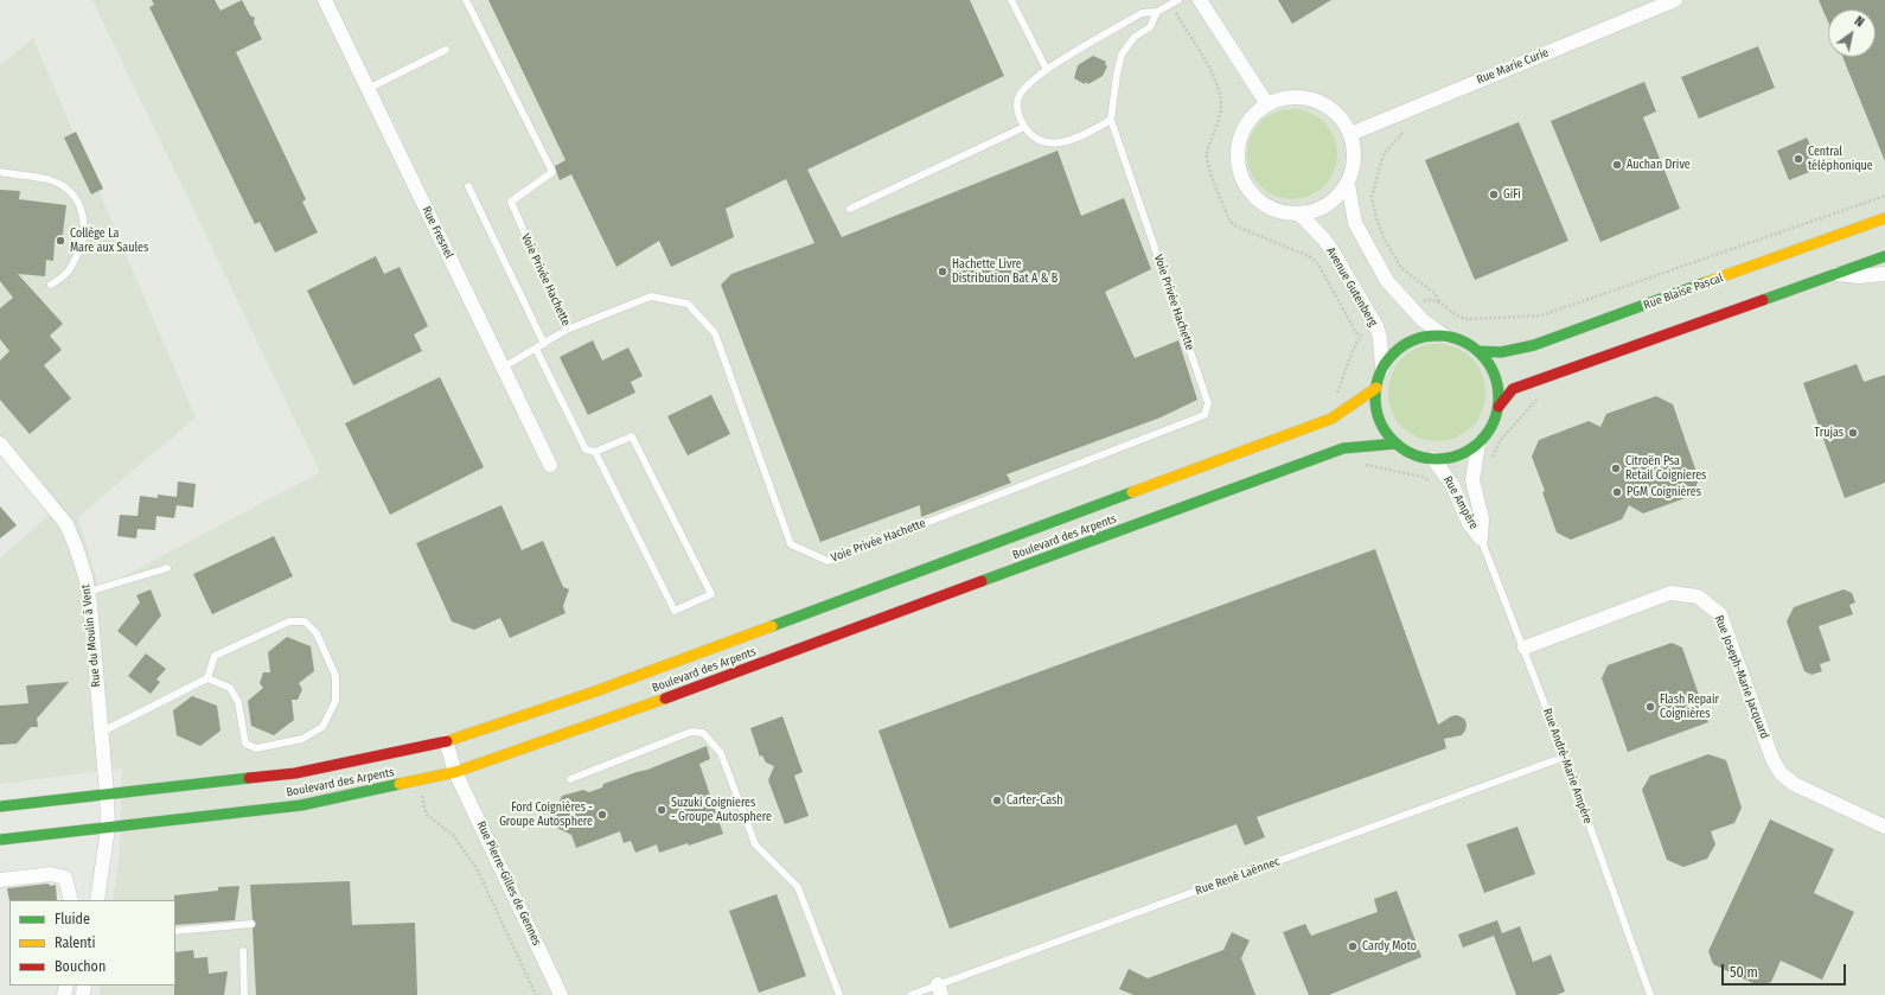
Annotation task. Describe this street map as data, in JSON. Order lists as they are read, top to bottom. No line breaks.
{"streets":{"street":["Rue Marie Curie","Rue Fresnel","Avenue Gutenberg","Rue Blaise Pascal","Rue Ampère","Boulevard des Arpents","Rue du Moulin à Vent","Rue Joseph-Marie Jacquard","Rue Pierre-Gilles de Gennes"],"lane":["Voie Privée Hachette","Rue André-Marie Ampère","Rue René Laënnec"]},"crossings":[["Rue Marie Curie","Avenue Gutenberg"],["Avenue Gutenberg","Rue Blaise Pascal"],["Avenue Gutenberg","Rue Ampère"],["Avenue Gutenberg","Boulevard des Arpents"],["Rue Blaise Pascal","Rue Ampère"],["Rue Blaise Pascal","Boulevard des Arpents"],["Rue Ampère","Boulevard des Arpents"],["Rue Ampère","Rue André-Marie Ampère"],["Boulevard des Arpents","Rue du Moulin à Vent"],["Boulevard des Arpents","Rue Pierre-Gilles de Gennes"],["Rue Joseph-Marie Jacquard","Rue André-Marie Ampère"],["Rue André-Marie Ampère","Rue René Laënnec"]],"places":["Central téléphonique","Auchan Drive","GiFi","Collège La Mare aux Saules","Hachette Livre Distribution Bat A & B","Trujas","Citroën Psa Retail Coignieres","PGM Coignières","Flash Repair Coignières","Carter-Cash","Suzuki Coignieres - Groupe Autosphere","Ford Coignières - Groupe Autosphere","Cardy Moto"],"legend":["Fluide","Ralenti","Bouchon"],"scale_bar":"50 m","north":"top right"}
